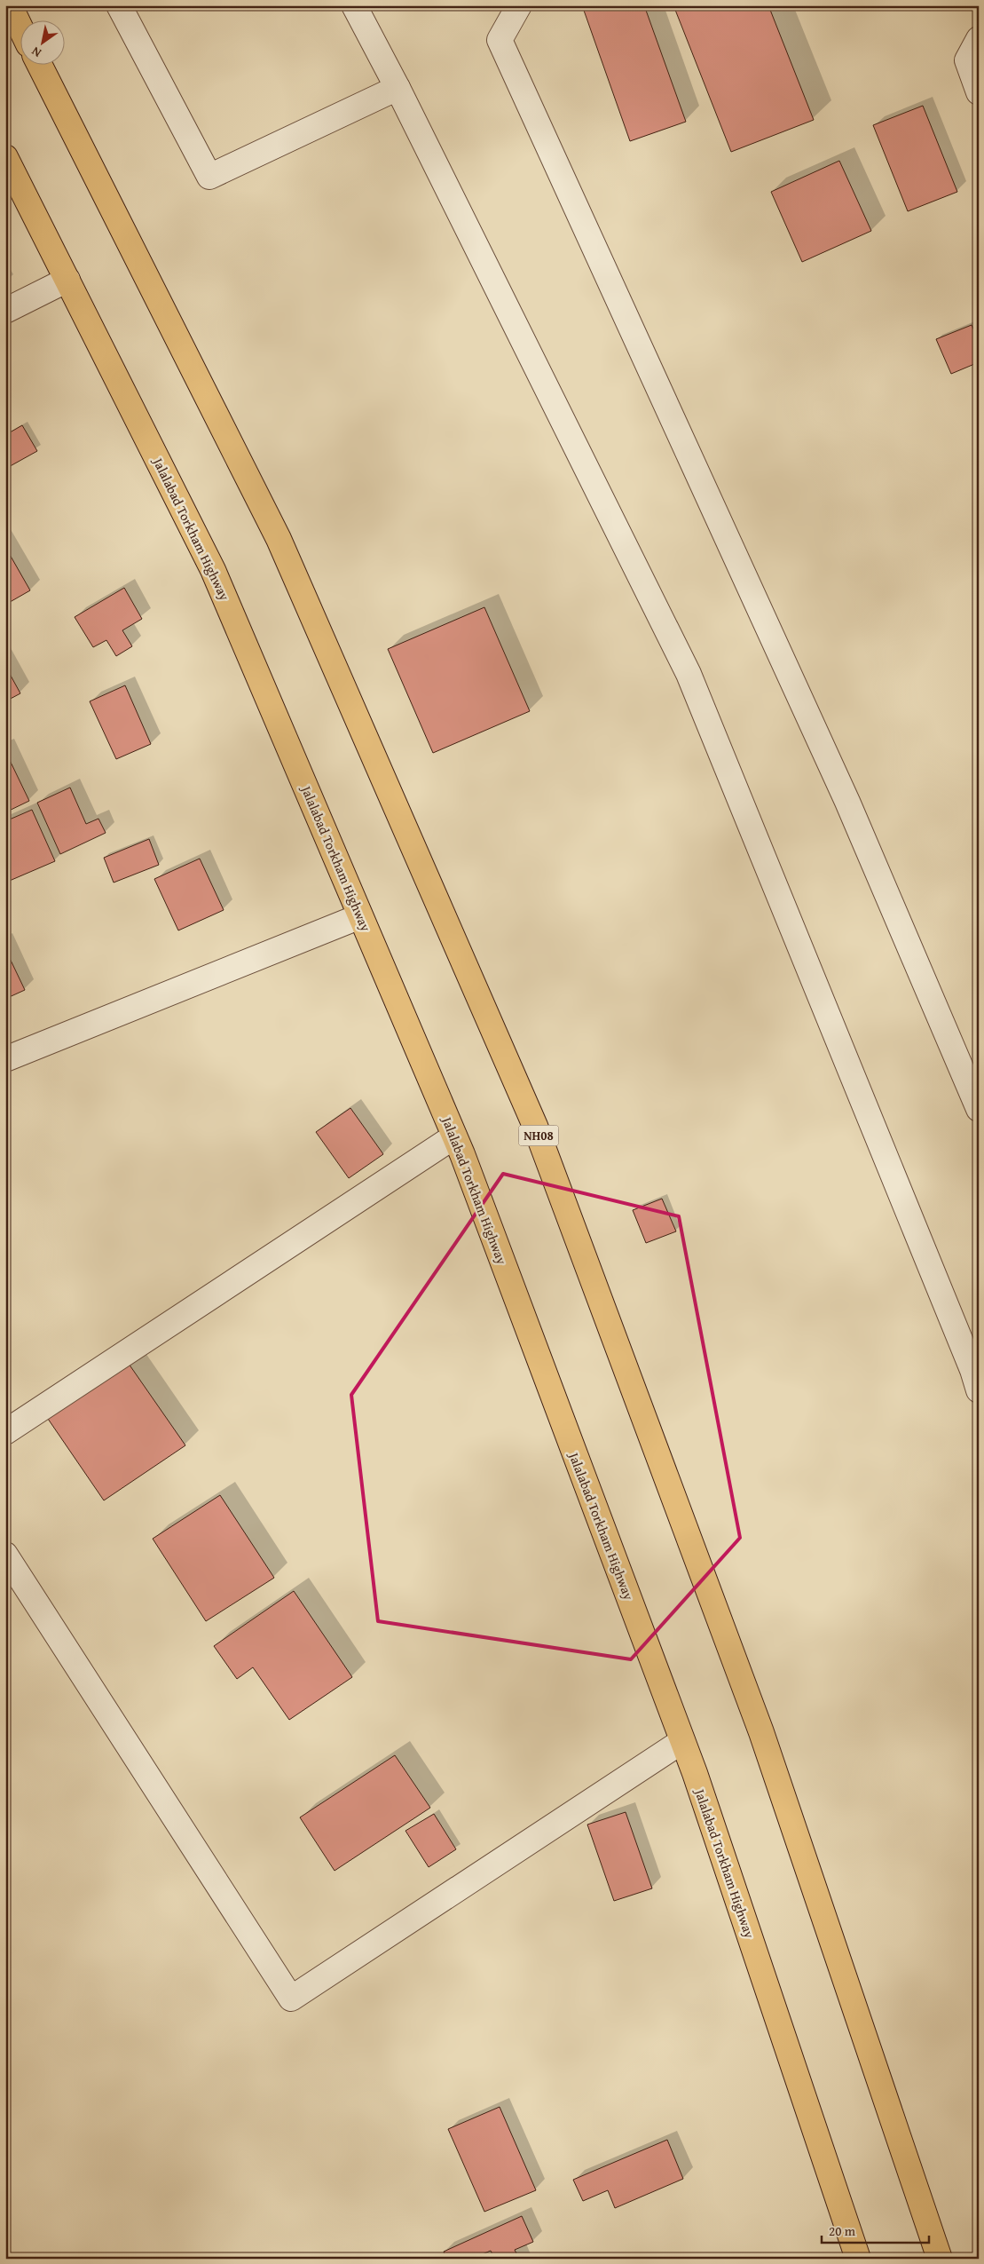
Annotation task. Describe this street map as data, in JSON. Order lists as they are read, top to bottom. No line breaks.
{"streets":{"highway":["Jalalabad Torkham Highway","NH08"]},"scale_bar":"20 m","north":"bottom left"}
